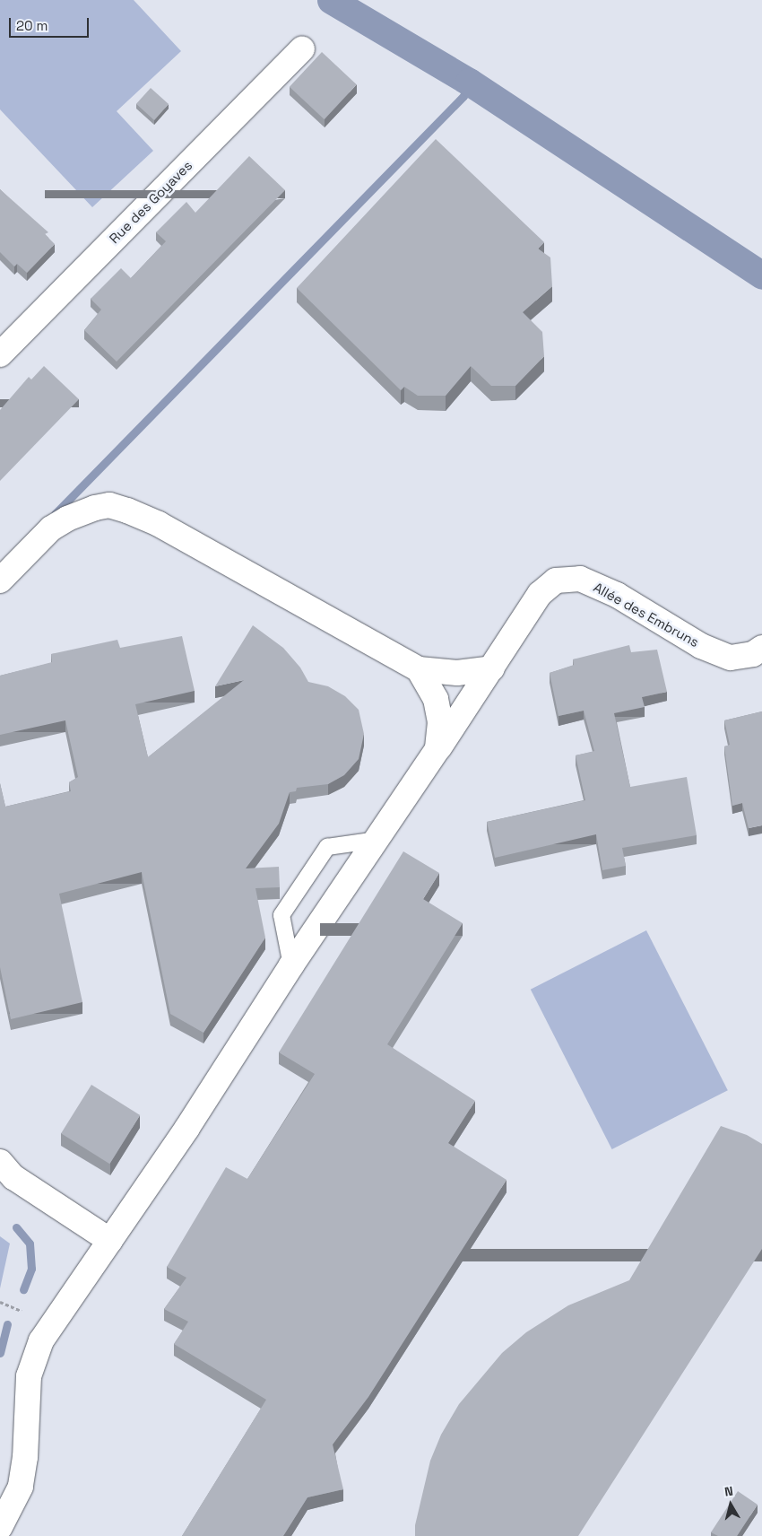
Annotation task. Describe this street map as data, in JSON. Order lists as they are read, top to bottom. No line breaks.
{"streets":{"street":["Rue des Goyaves","Allée des Embruns"]},"scale_bar":"20 m","north":"top"}
